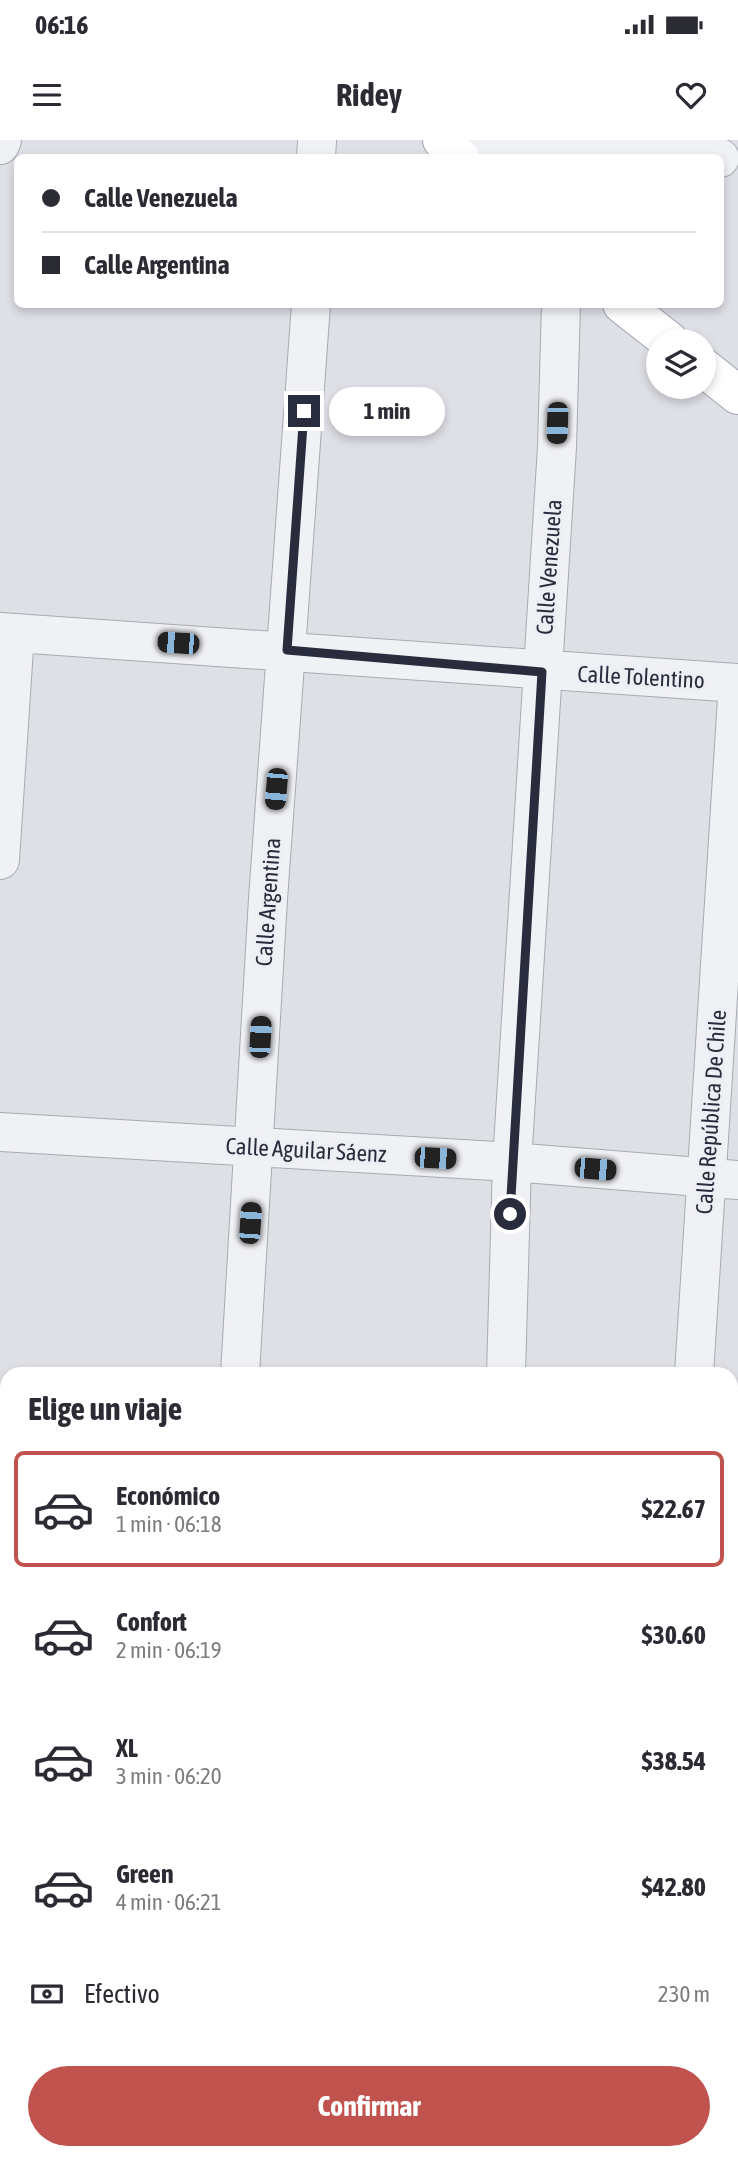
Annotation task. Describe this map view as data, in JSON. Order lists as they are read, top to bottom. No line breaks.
{"streets":{"street":["Calle Venezuela","Calle Tolentino","Calle Argentina","Calle República De Chile","Calle Aguilar Sáenz"]},"crossings":[["Calle Venezuela","Calle Tolentino"],["Calle Venezuela","Calle Aguilar Sáenz"],["Calle Tolentino","Calle Argentina"],["Calle Tolentino","Calle República De Chile"],["Calle Argentina","Calle Aguilar Sáenz"],["Calle República De Chile","Calle Aguilar Sáenz"]],"page":{"status":"06:16","header":"Ridey","banner":["Calle Venezuela","Calle Argentina"],"bubble":"1 min","heading":"Elige un viaje","list":[{"name":"Económico","note":"1 min · 06:18","value":"$22.67"},{"name":"Confort","note":"2 min · 06:19","value":"$30.60"},{"name":"XL","note":"3 min · 06:20","value":"$38.54"},{"name":"Green","note":"4 min · 06:21","value":"$42.80"}],"pay":["Efectivo","230 m"],"buttons":"Confirmar"}}
